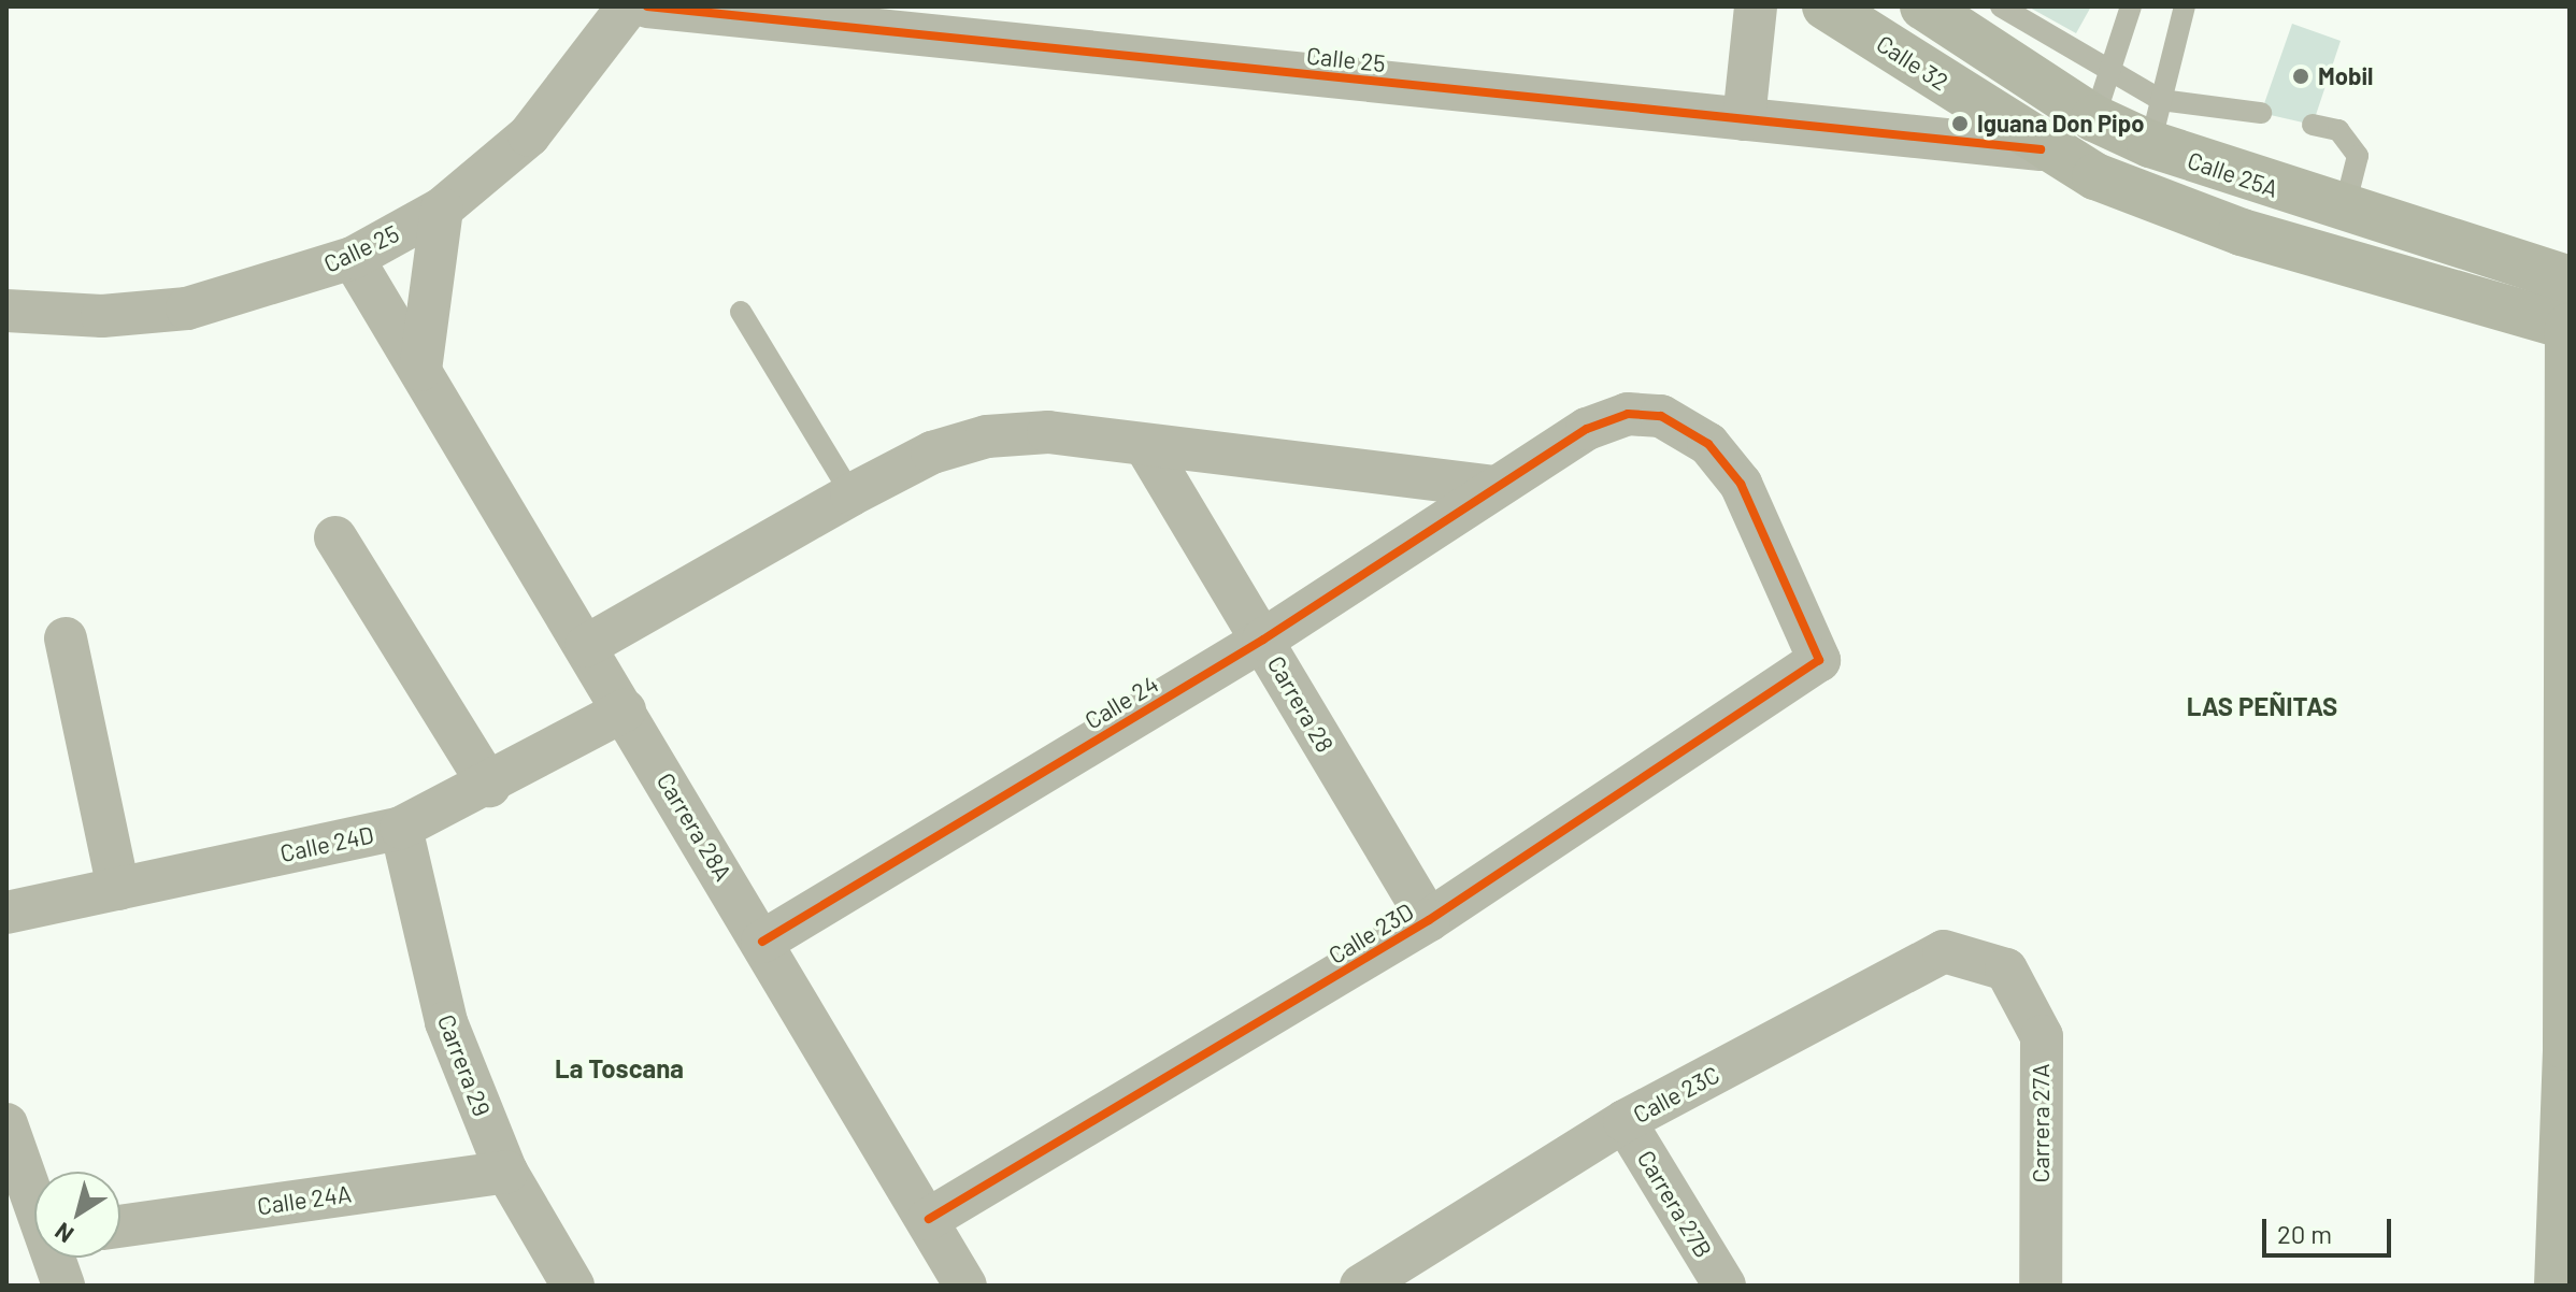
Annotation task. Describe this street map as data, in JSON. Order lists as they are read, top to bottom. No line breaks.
{"streets":{"main road":["Calle 32","Calle 25A"],"street":["Calle 25","Calle 24","Carrera 28","Carrera 28A","Calle 24D","Calle 23D","Carrera 29","Calle 23C","Carrera 27A","Calle 24A","Carrera 27B"]},"crossings":[["Calle 25","Calle 32"],["Calle 25","Carrera 28A"],["Calle 24","Carrera 28"],["Calle 24","Carrera 28A"],["Calle 24","Calle 23D"],["Carrera 28","Calle 23D"],["Carrera 28A","Calle 24D"],["Carrera 28A","Calle 23D"],["Calle 24D","Carrera 29"],["Carrera 29","Calle 24A"],["Calle 23C","Carrera 27A"],["Calle 23C","Carrera 27B"]],"districts":["LAS PEÑITAS","La Toscana"],"places":["Mobil","Iguana Don Pipo"],"scale_bar":"20 m","north":"bottom left"}
